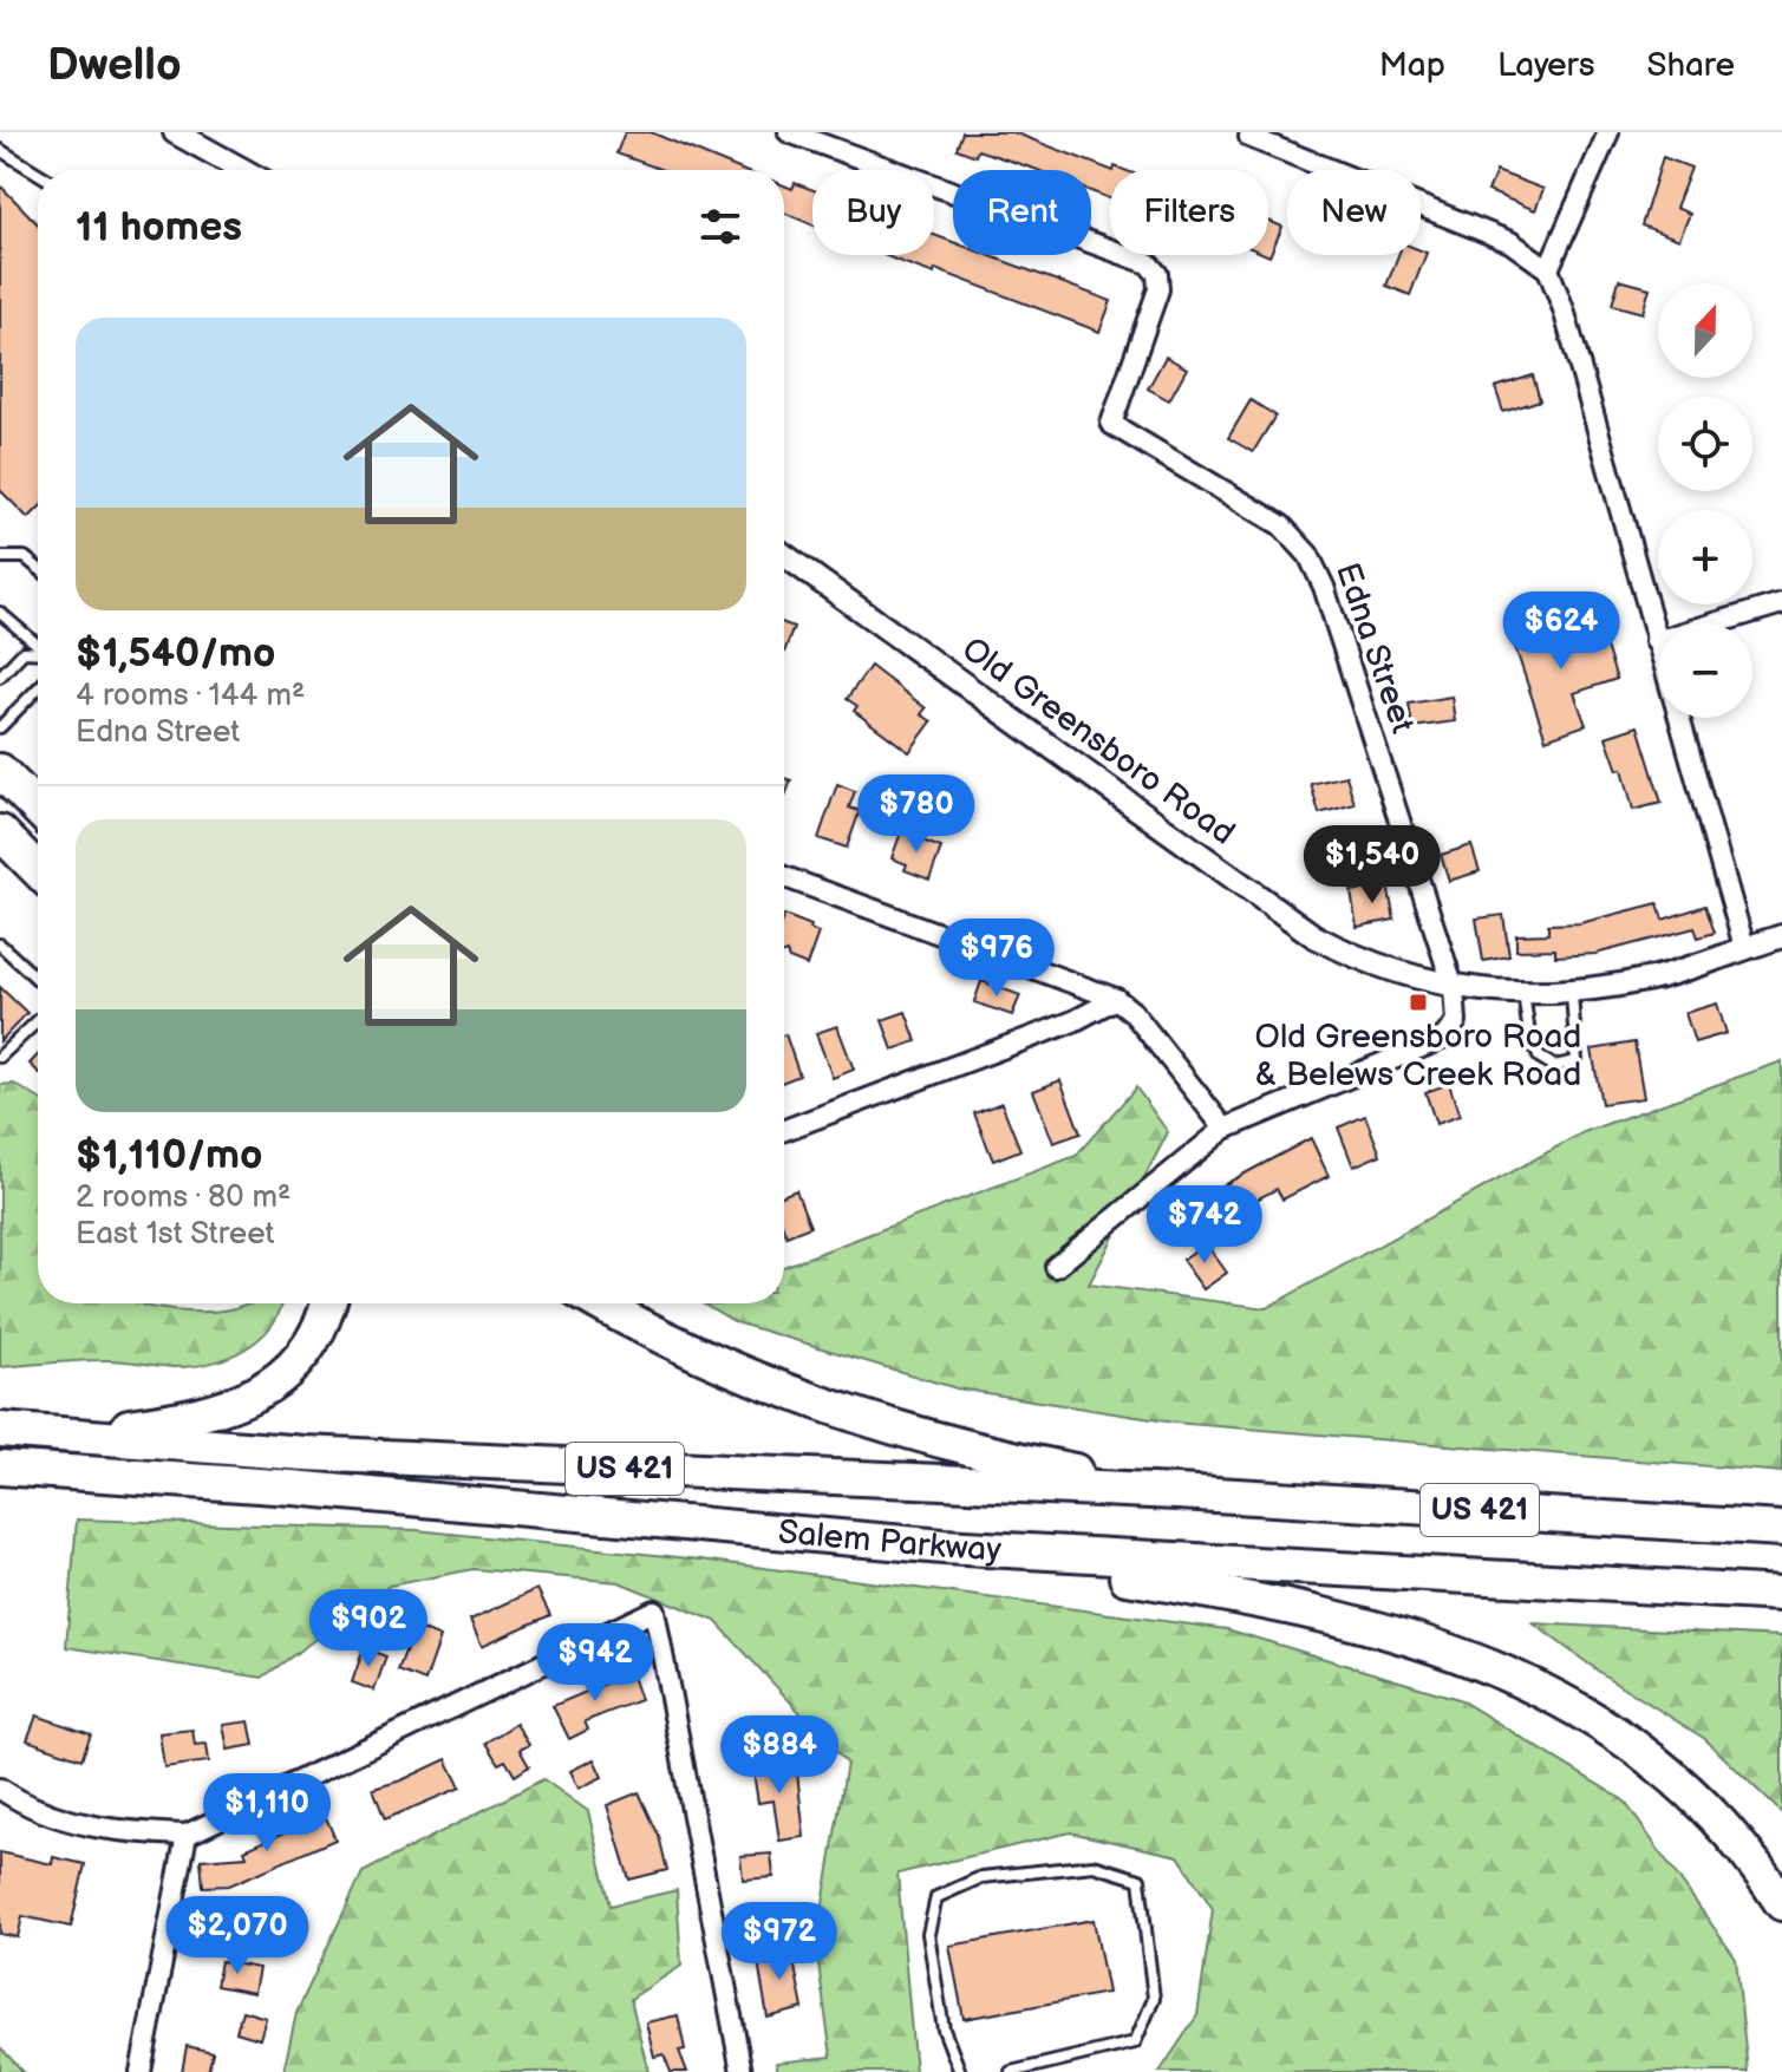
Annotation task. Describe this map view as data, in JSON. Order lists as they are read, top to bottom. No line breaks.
{"streets":{"highway":["US 421","Salem Parkway"],"street":["Edna Street","Old Greensboro Road"]},"crossings":[["Edna Street","Old Greensboro Road"]],"places":{"transit":["Old Greensboro Road & Belews Creek Road"]},"north":"top","page":{"header":"Dwello","nav":["Map","Layers","Share"],"chip":["Buy","Rent","Filters","New"],"heading":"11 homes","map_buttons":["+","−"],"list":[{"name":"$1,540/mo","note":"4 rooms · 144 m² · Edna Street"},{"name":"$1,110/mo","note":"2 rooms · 80 m² · East 1st Street"}],"price":["$624","$780","$1,540","$976","$742","$902","$942","$884","$1,110","$2,070","$972"]}}
